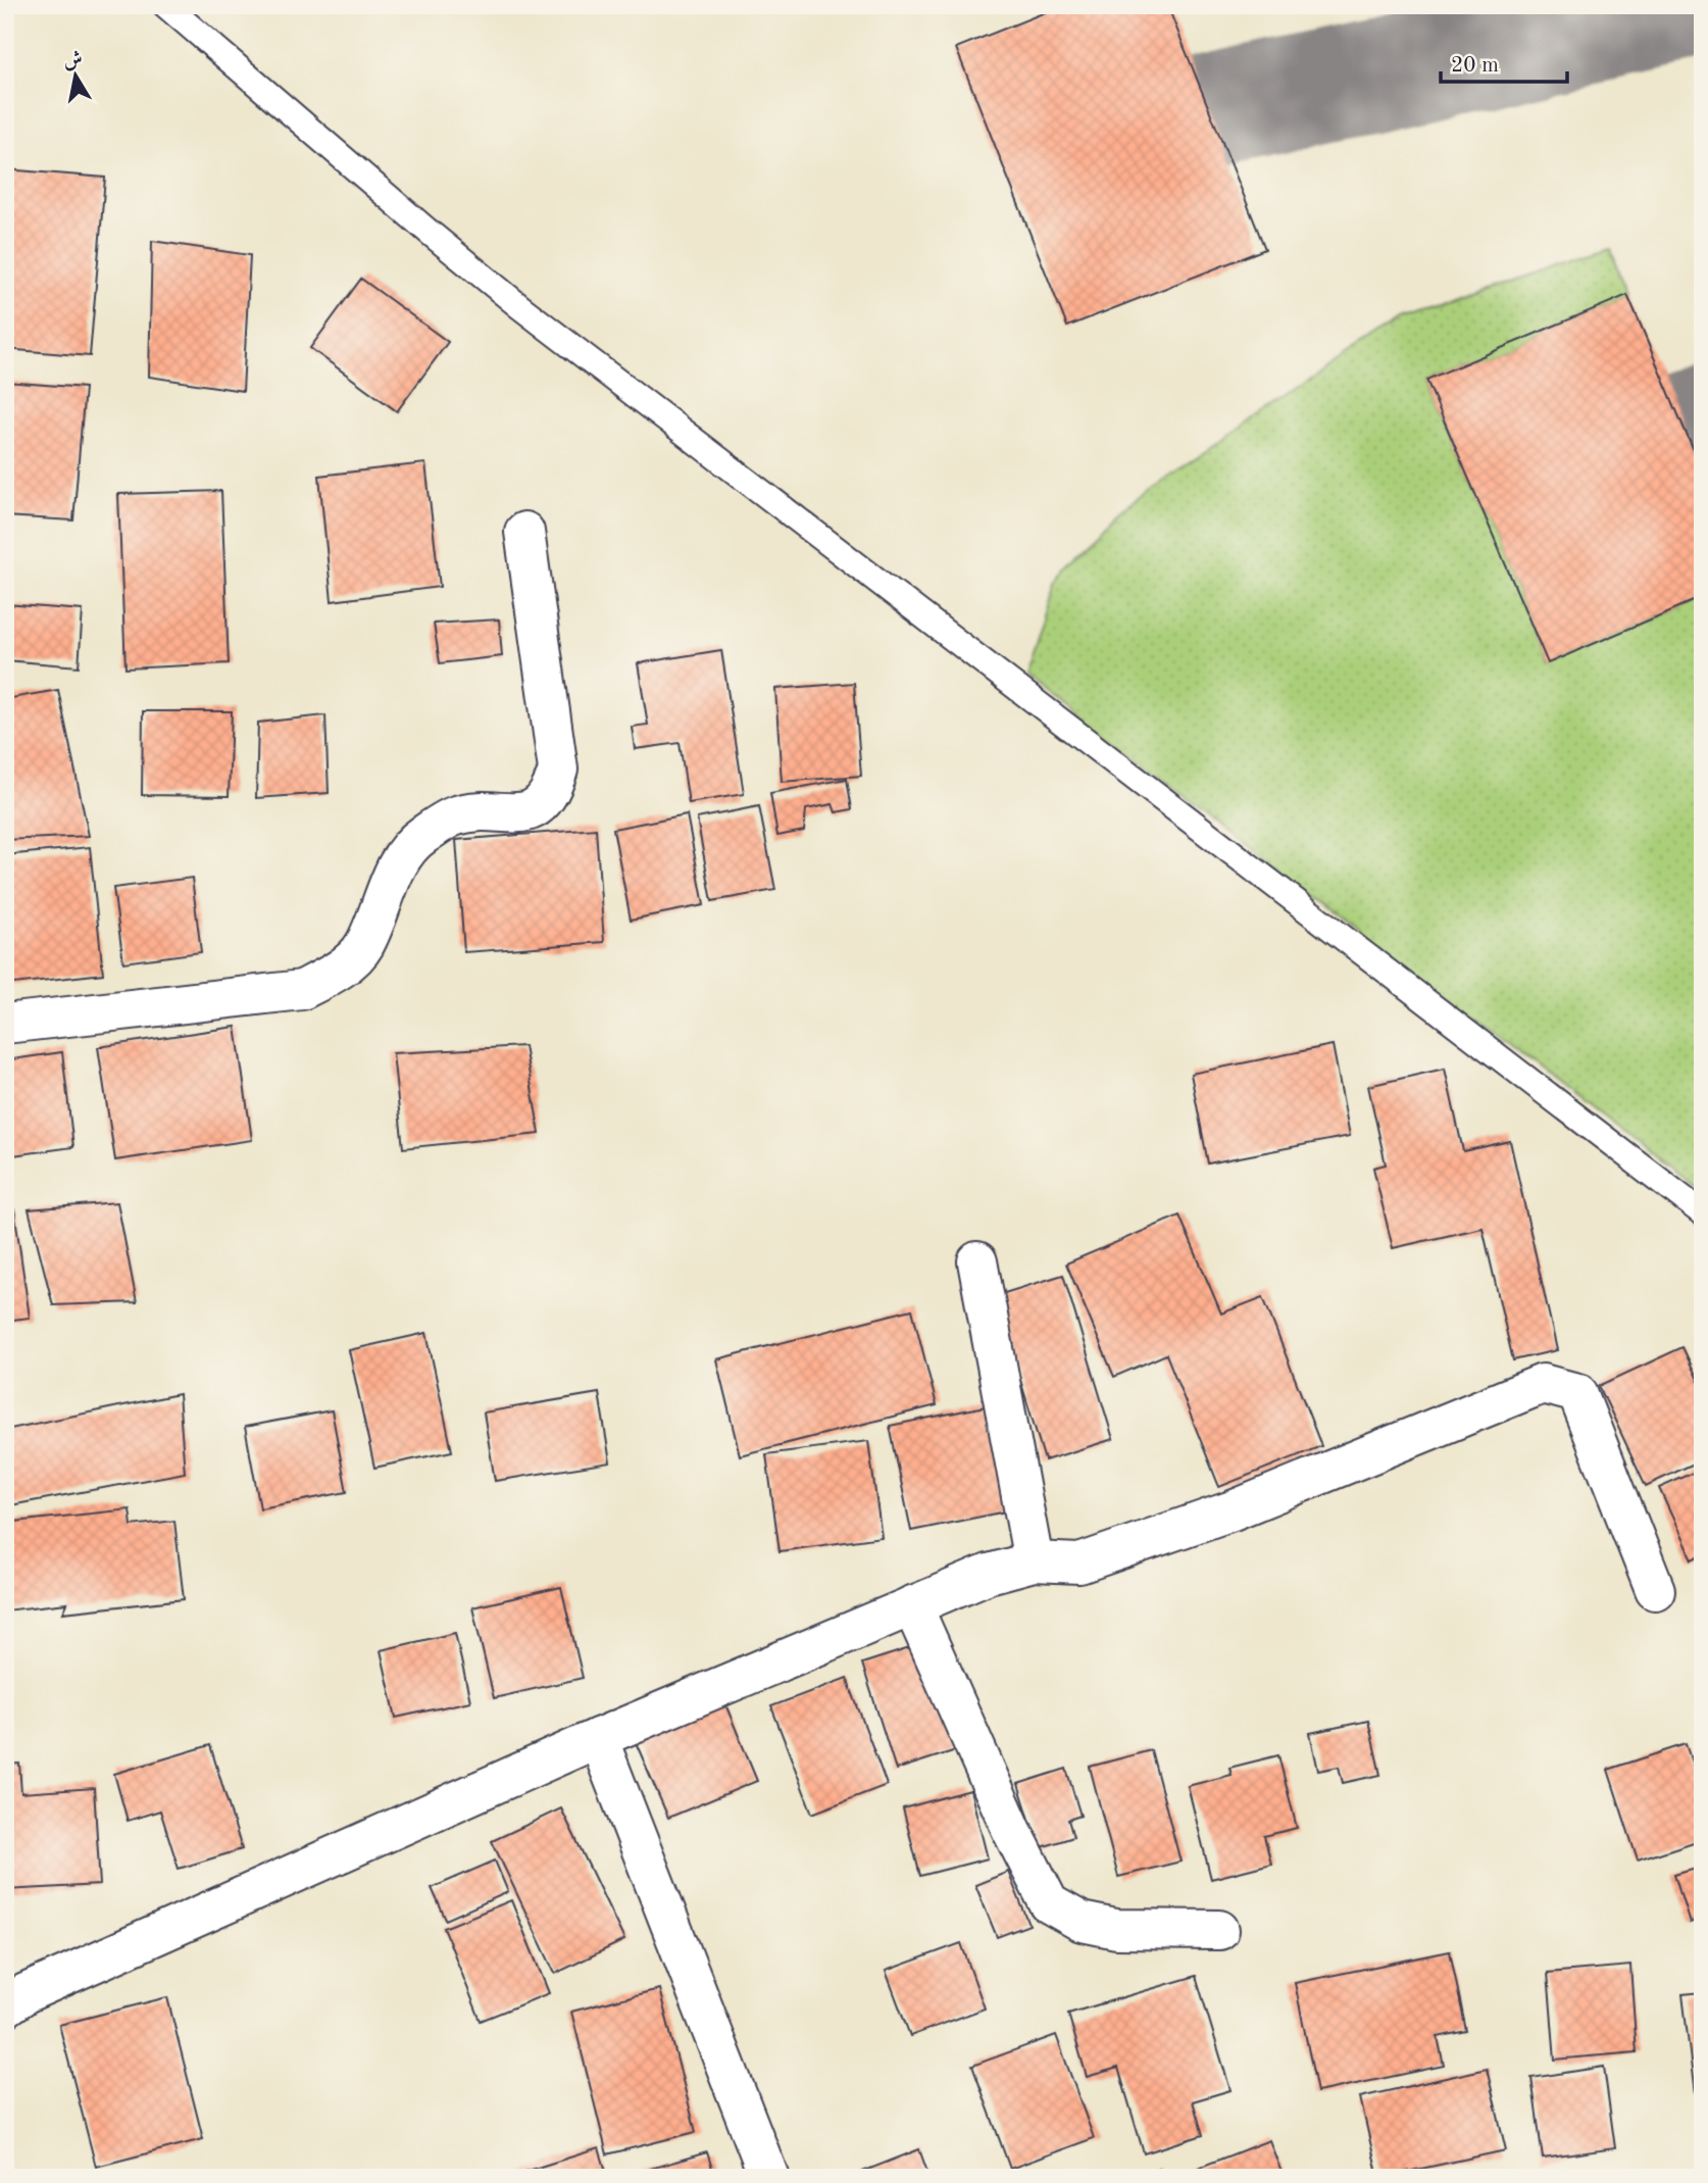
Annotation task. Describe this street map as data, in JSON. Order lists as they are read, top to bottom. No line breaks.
{"scale_bar":"20 m","north":"top"}
